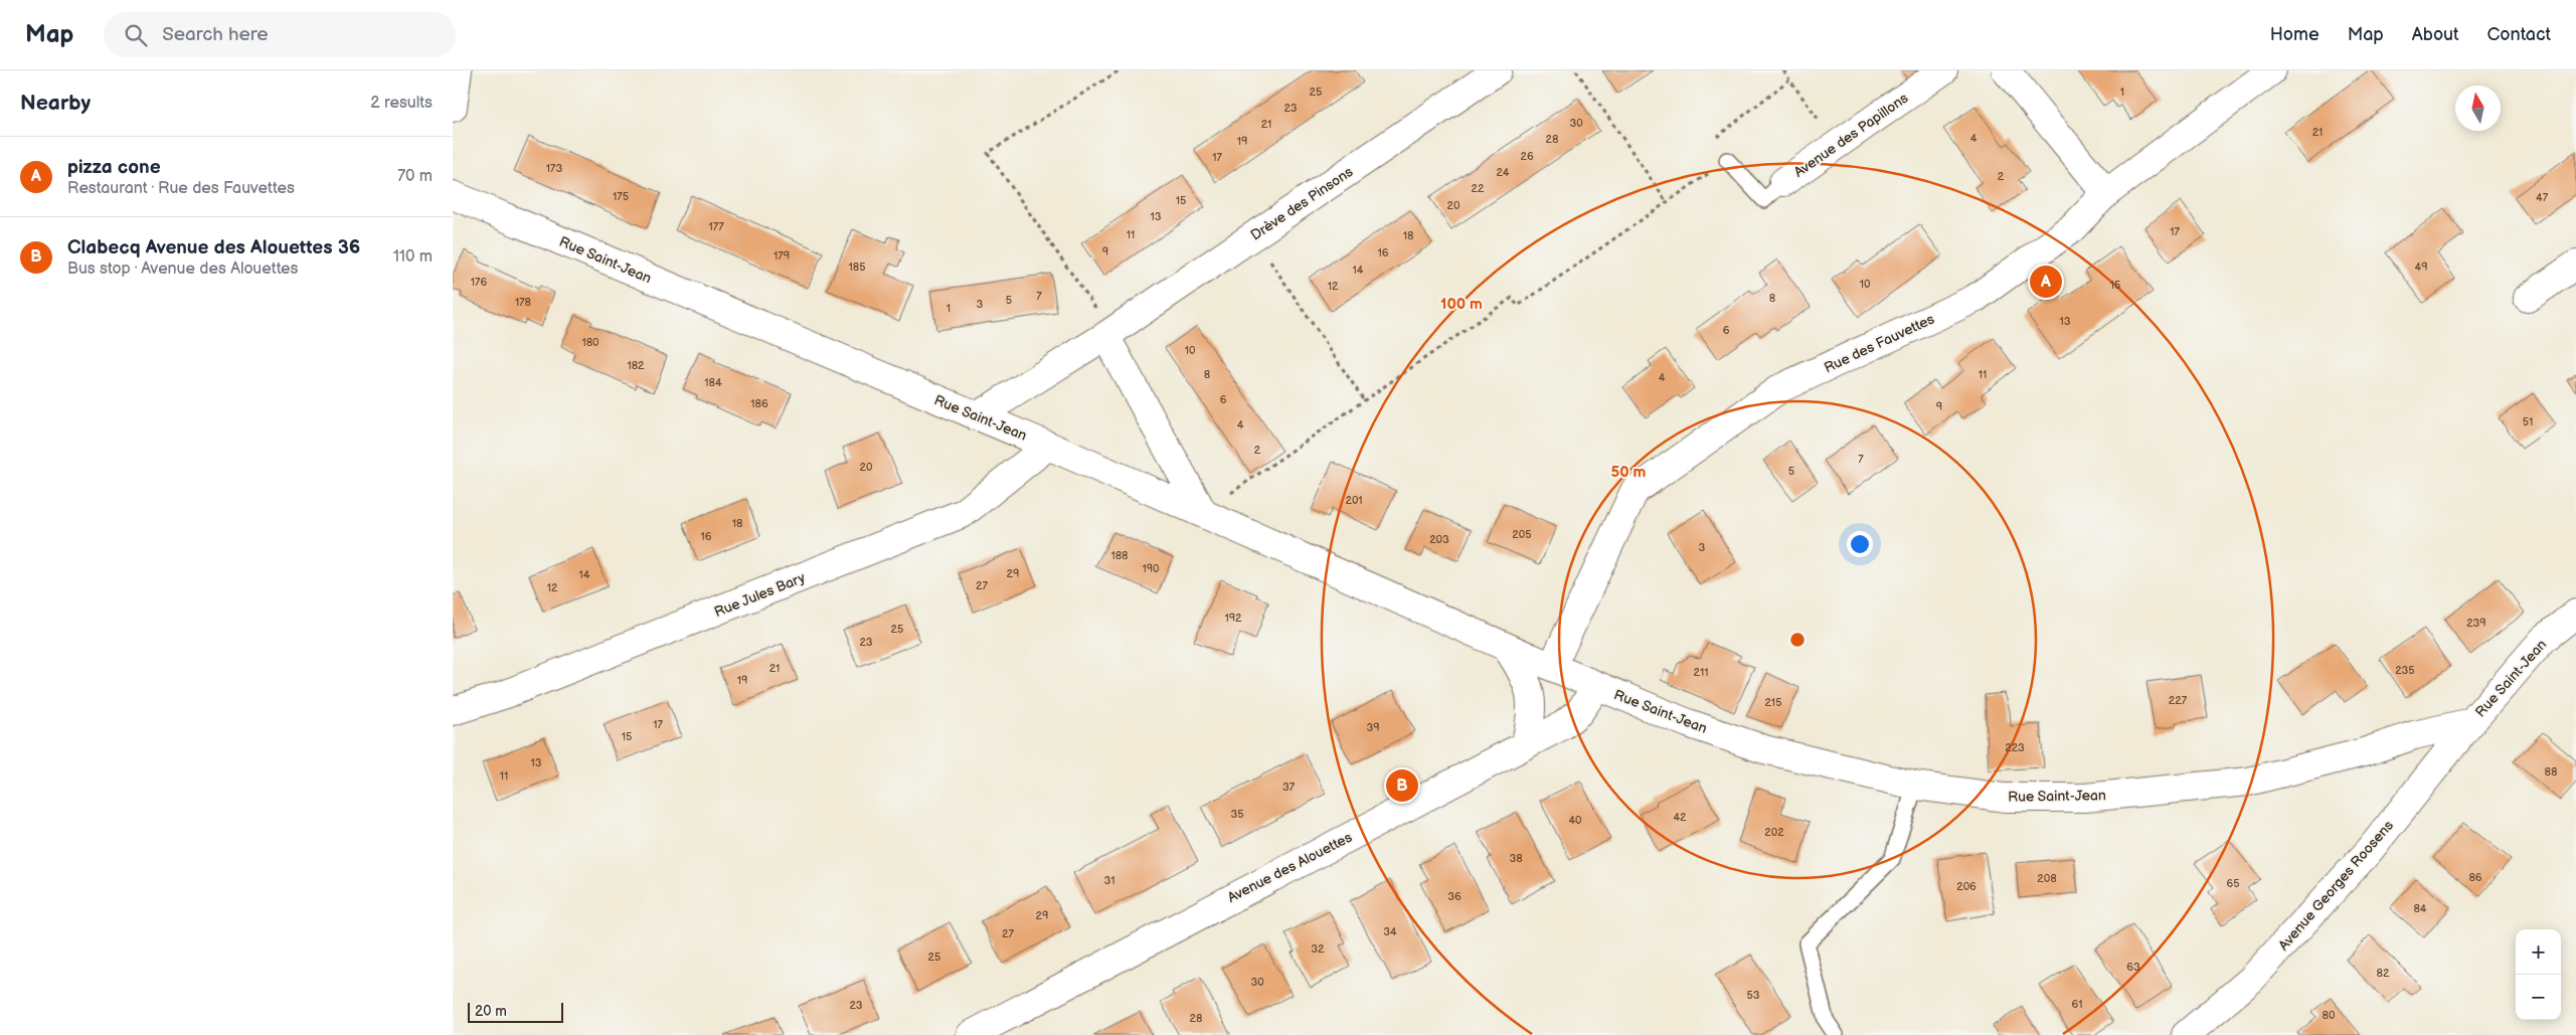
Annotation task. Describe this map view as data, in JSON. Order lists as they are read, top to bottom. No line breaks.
{"streets":{"street":["Avenue des Papillons","Drève des Pinsons","Rue Saint-Jean","Rue des Fauvettes","Rue Jules Bary","Avenue des Alouettes","Avenue Georges Roosens"]},"crossings":[["Drève des Pinsons","Rue Saint-Jean"],["Rue Saint-Jean","Rue des Fauvettes"],["Rue Saint-Jean","Rue Jules Bary"],["Rue Saint-Jean","Avenue des Alouettes"],["Rue Saint-Jean","Avenue Georges Roosens"]],"house_numbers":["25","1","23","30","21","21","4","28","19","26","17","173","24","2","22","175","47","15","20","13","177","17","11","18","9","16","179","185","49","14","176","10","15","12","7","8","5","178","3","1","13","6","180","10","182","8","11","4","184","6","186","9","51","4","2","7","20","5","201","18","205","16","203","3","188","190","29","14","27","12","192","239","25","23","21","235","211","19","227","215","17","39","15","223","13","88","11","37","35","42","40","202","38","86","208","31","65","206","36","84","29","34","27","32","25","63","82","30","53","61","23","80","28"],"scale_bar":"20 m","north":"top","page":{"header":"Map","search":"Search here","nav":["Home","Map","About","Contact"],"heading":["Nearby","2 results"],"list":[{"mark":"A","name":"pizza cone","note":"Restaurant · Rue des Fauvettes","value":"70 m"},{"mark":"B","name":"Clabecq Avenue des Alouettes 36","note":"Bus stop · Avenue des Alouettes","value":"110 m"}],"pins":["A","B"],"map_buttons":["+","−"],"scale":"20 m"},"rings":["100 m","50 m"]}
